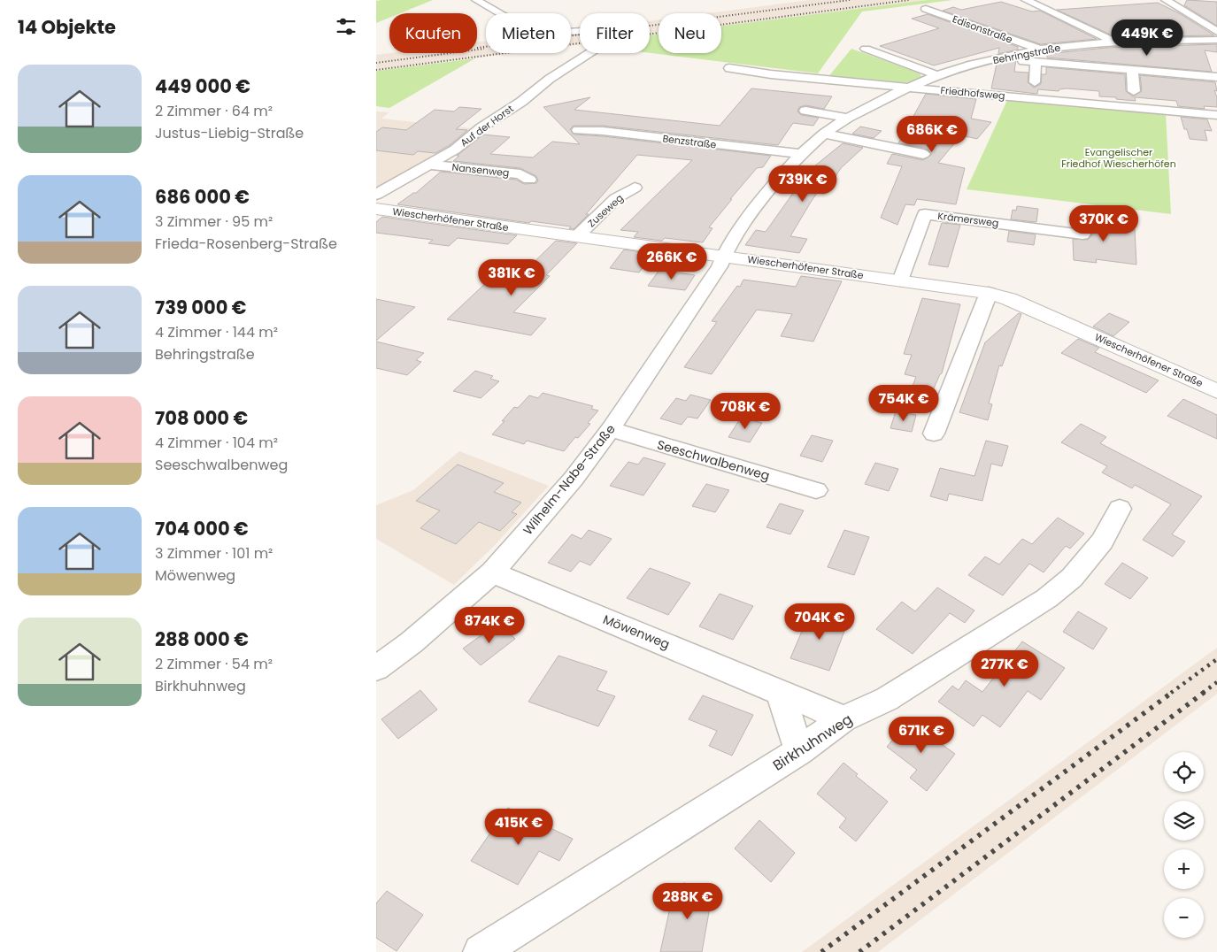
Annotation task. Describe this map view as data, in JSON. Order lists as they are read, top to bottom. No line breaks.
{"streets":{"street":["Edisonstraße","Behringstraße","Friedhofsweg","Auf der Horst","Benzstraße","Nansenweg","Zuseweg","Wiescherhöfener Straße","Krämersweg","Seeschwalbenweg","Wilhelm-Nabe-Straße","Möwenweg","Birkhuhnweg"]},"crossings":[["Edisonstraße","Behringstraße"],["Behringstraße","Friedhofsweg"],["Behringstraße","Benzstraße"],["Behringstraße","Wiescherhöfener Straße"],["Behringstraße","Wilhelm-Nabe-Straße"],["Auf der Horst","Nansenweg"],["Zuseweg","Wiescherhöfener Straße"],["Wiescherhöfener Straße","Krämersweg"],["Wiescherhöfener Straße","Wilhelm-Nabe-Straße"],["Seeschwalbenweg","Wilhelm-Nabe-Straße"],["Wilhelm-Nabe-Straße","Möwenweg"],["Möwenweg","Birkhuhnweg"]],"parks":["Evangelischer Friedhof Wiescherhöfen"],"page":{"heading":"14 Objekte","chip":["Kaufen","Mieten","Filter","Neu"],"price":["449K €","686K €","739K €","370K €","266K €","381K €","754K €","708K €","704K €","874K €","277K €","671K €","415K €","288K €"],"list":[{"name":"449 000 €","note":"2 Zimmer · 64 m² · Justus-Liebig-Straße"},{"name":"686 000 €","note":"3 Zimmer · 95 m² · Frieda-Rosenberg-Straße"},{"name":"739 000 €","note":"4 Zimmer · 144 m² · Behringstraße"},{"name":"708 000 €","note":"4 Zimmer · 104 m² · Seeschwalbenweg"},{"name":"704 000 €","note":"3 Zimmer · 101 m² · Möwenweg"},{"name":"288 000 €","note":"2 Zimmer · 54 m² · Birkhuhnweg"}],"map_buttons":["+","−"]}}
